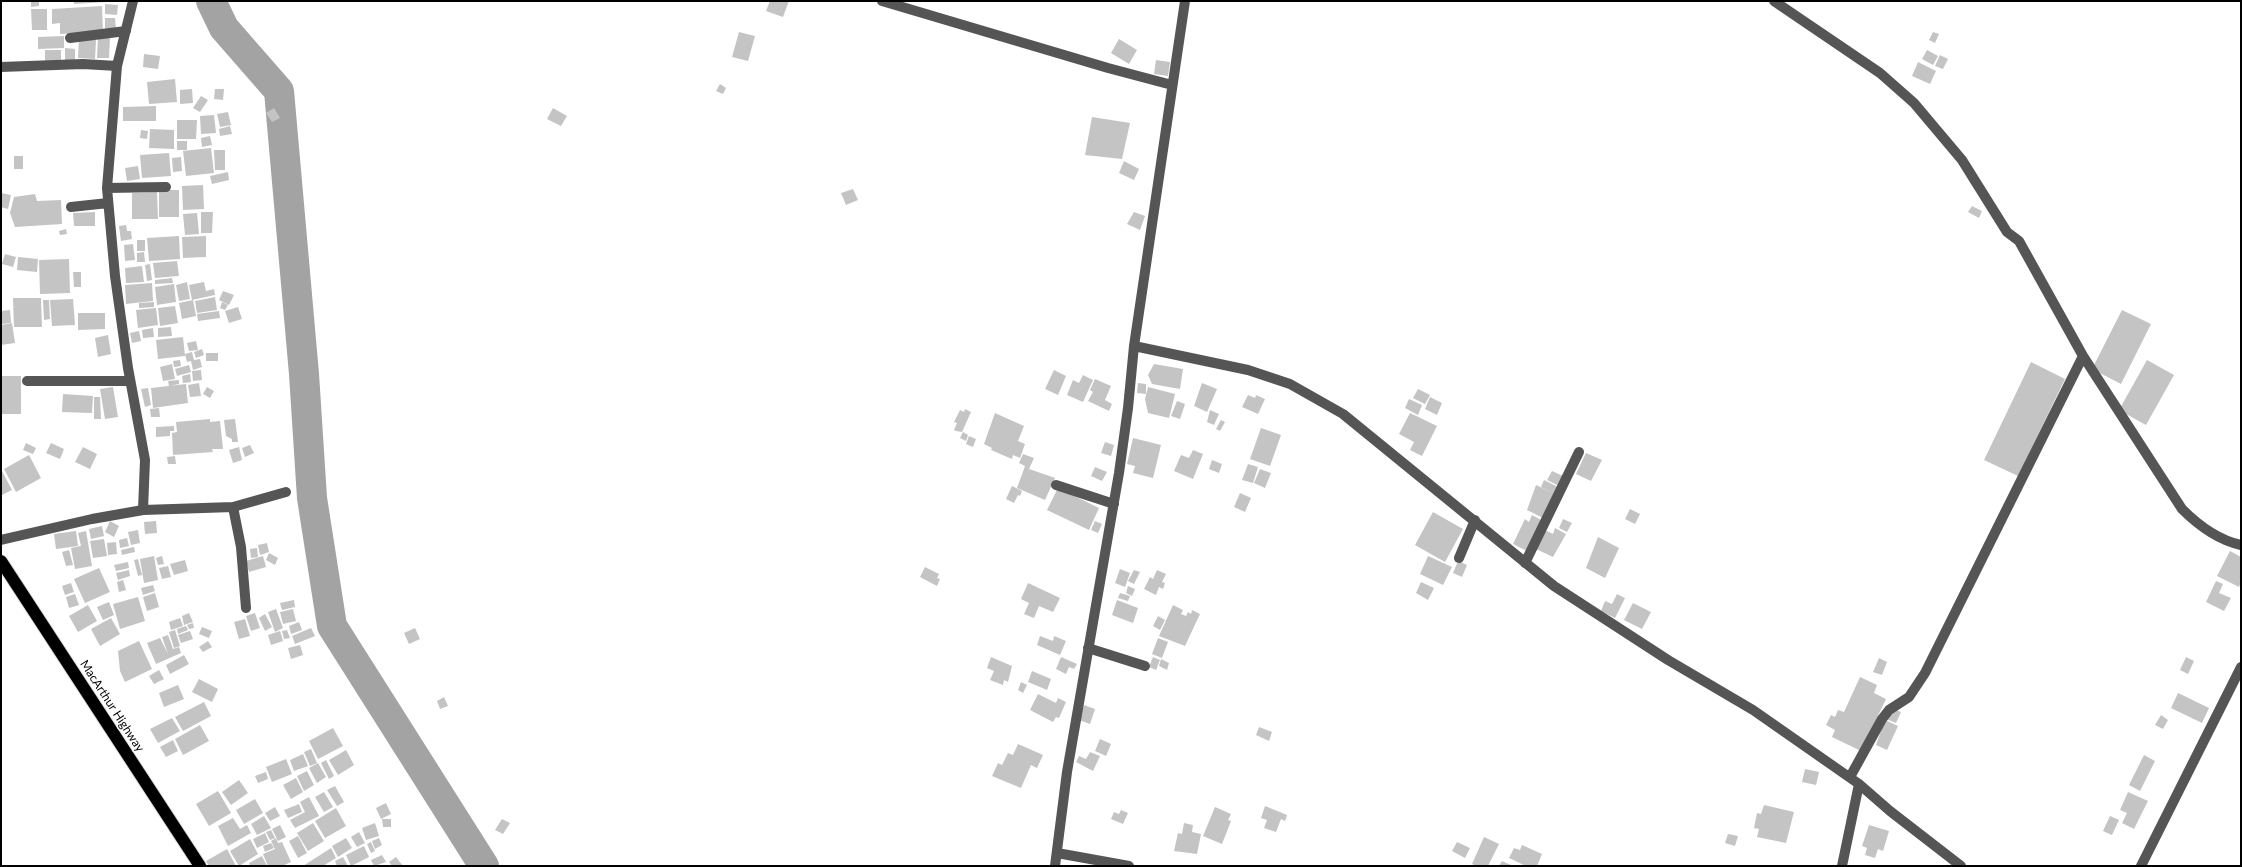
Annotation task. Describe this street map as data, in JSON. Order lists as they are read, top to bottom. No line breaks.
{"streets":{"highway":["MacArthur Highway"]}}
